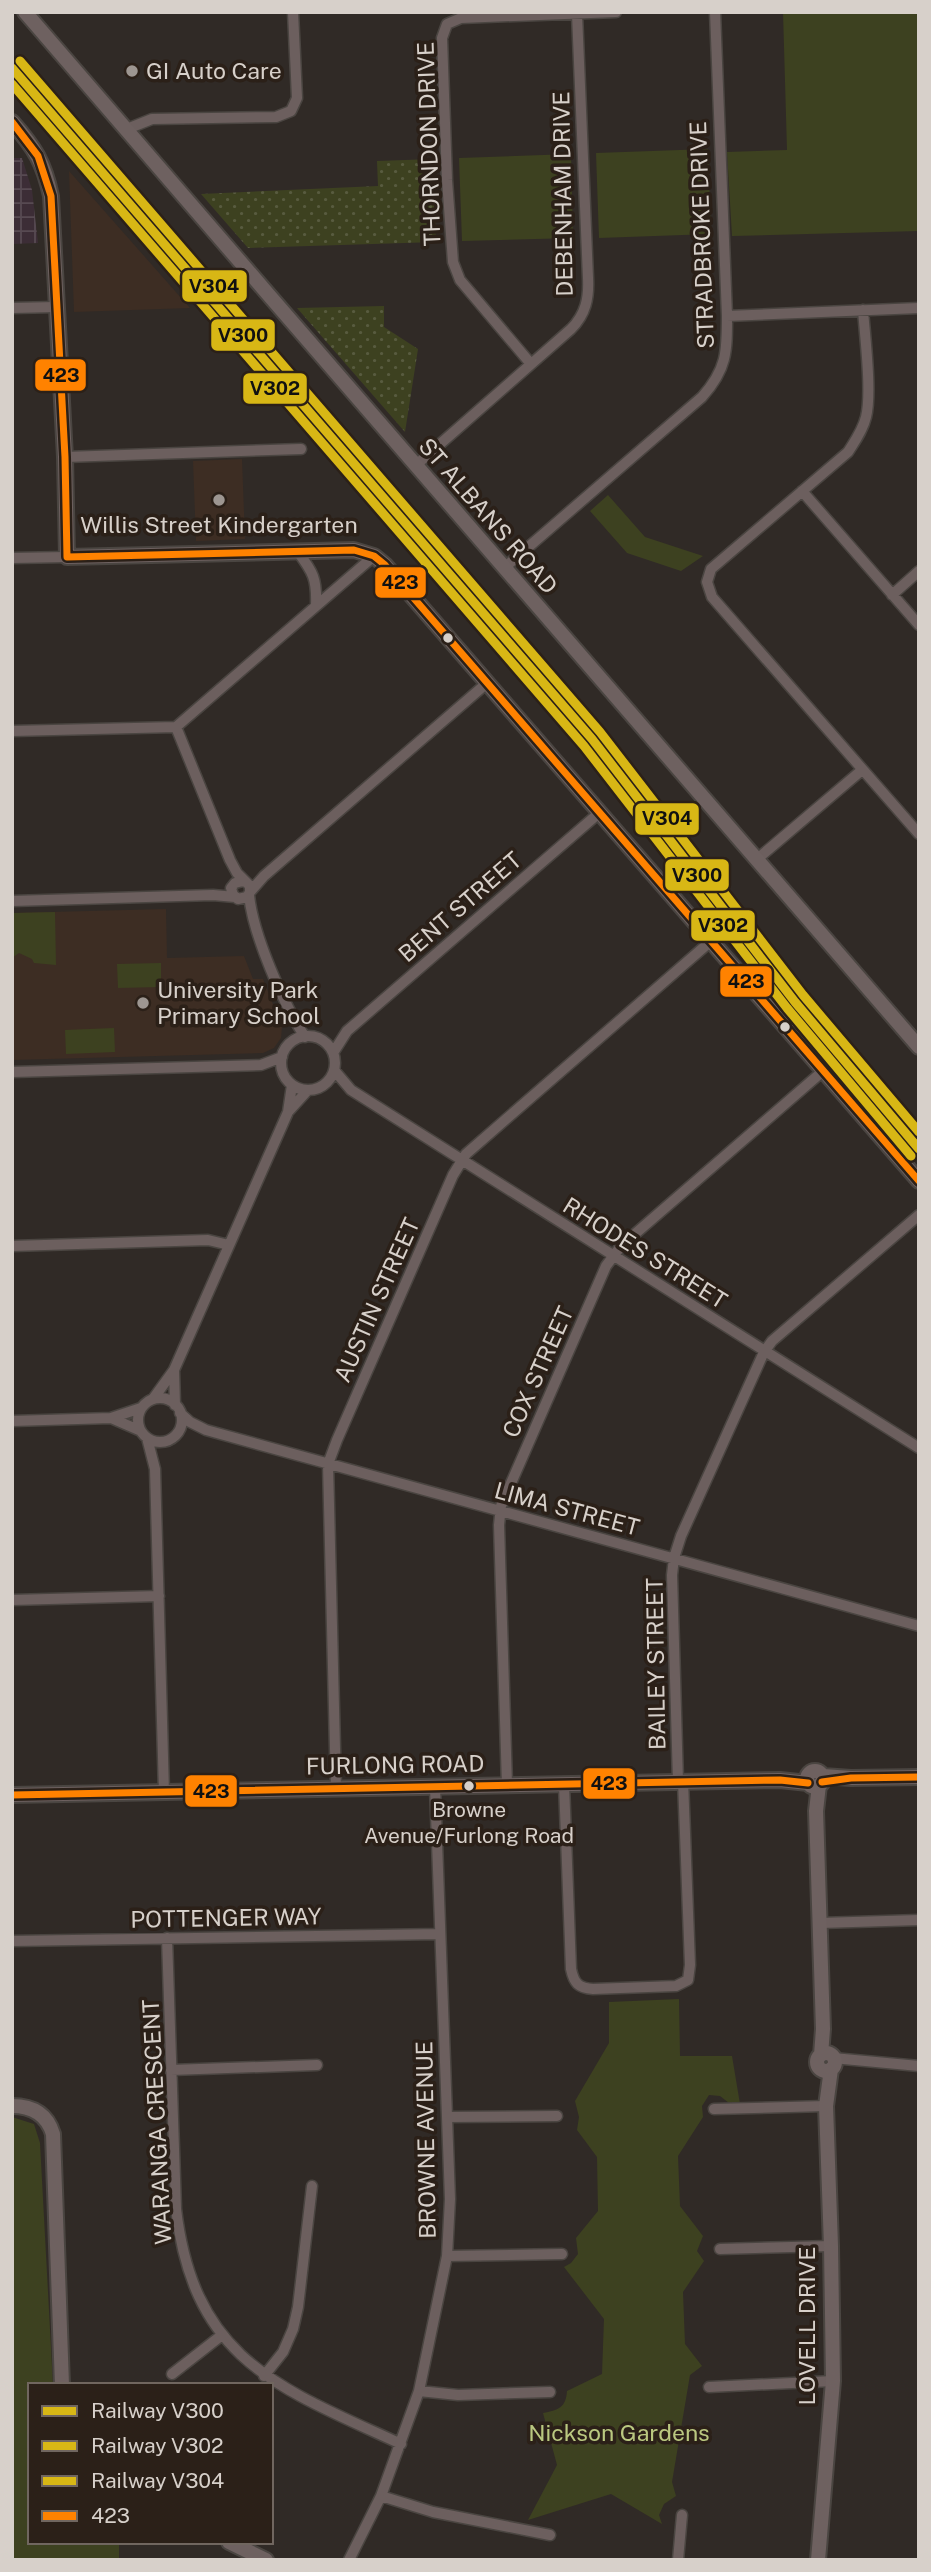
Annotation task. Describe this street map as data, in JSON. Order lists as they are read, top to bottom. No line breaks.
{"streets":{"street":["THORNDON DRIVE","DEBENHAM DRIVE","STRADBROKE DRIVE","ST ALBANS ROAD","BENT STREET","RHODES STREET","AUSTIN STREET","COX STREET","LIMA STREET","BAILEY STREET","FURLONG ROAD","POTTENGER WAY","WARANGA CRESCENT","BROWNE AVENUE","LOVELL DRIVE"]},"crossings":[["THORNDON DRIVE","DEBENHAM DRIVE"],["DEBENHAM DRIVE","ST ALBANS ROAD"],["STRADBROKE DRIVE","ST ALBANS ROAD"],["BENT STREET","RHODES STREET"],["RHODES STREET","AUSTIN STREET"],["RHODES STREET","COX STREET"],["RHODES STREET","BAILEY STREET"],["AUSTIN STREET","LIMA STREET"],["AUSTIN STREET","FURLONG ROAD"],["COX STREET","LIMA STREET"],["COX STREET","FURLONG ROAD"],["LIMA STREET","BAILEY STREET"],["BAILEY STREET","FURLONG ROAD"],["FURLONG ROAD","BROWNE AVENUE"],["FURLONG ROAD","LOVELL DRIVE"],["POTTENGER WAY","WARANGA CRESCENT"],["POTTENGER WAY","BROWNE AVENUE"],["WARANGA CRESCENT","BROWNE AVENUE"]],"parks":["Nickson Gardens"],"places":["GI Auto Care","Willis Street Kindergarten","University Park Primary School","Browne Avenue/Furlong Road"],"lines":["rail line V304","rail line V300","rail line V302","transit line 423"],"legend":["Railway V300","Railway V302","Railway V304","423"]}
